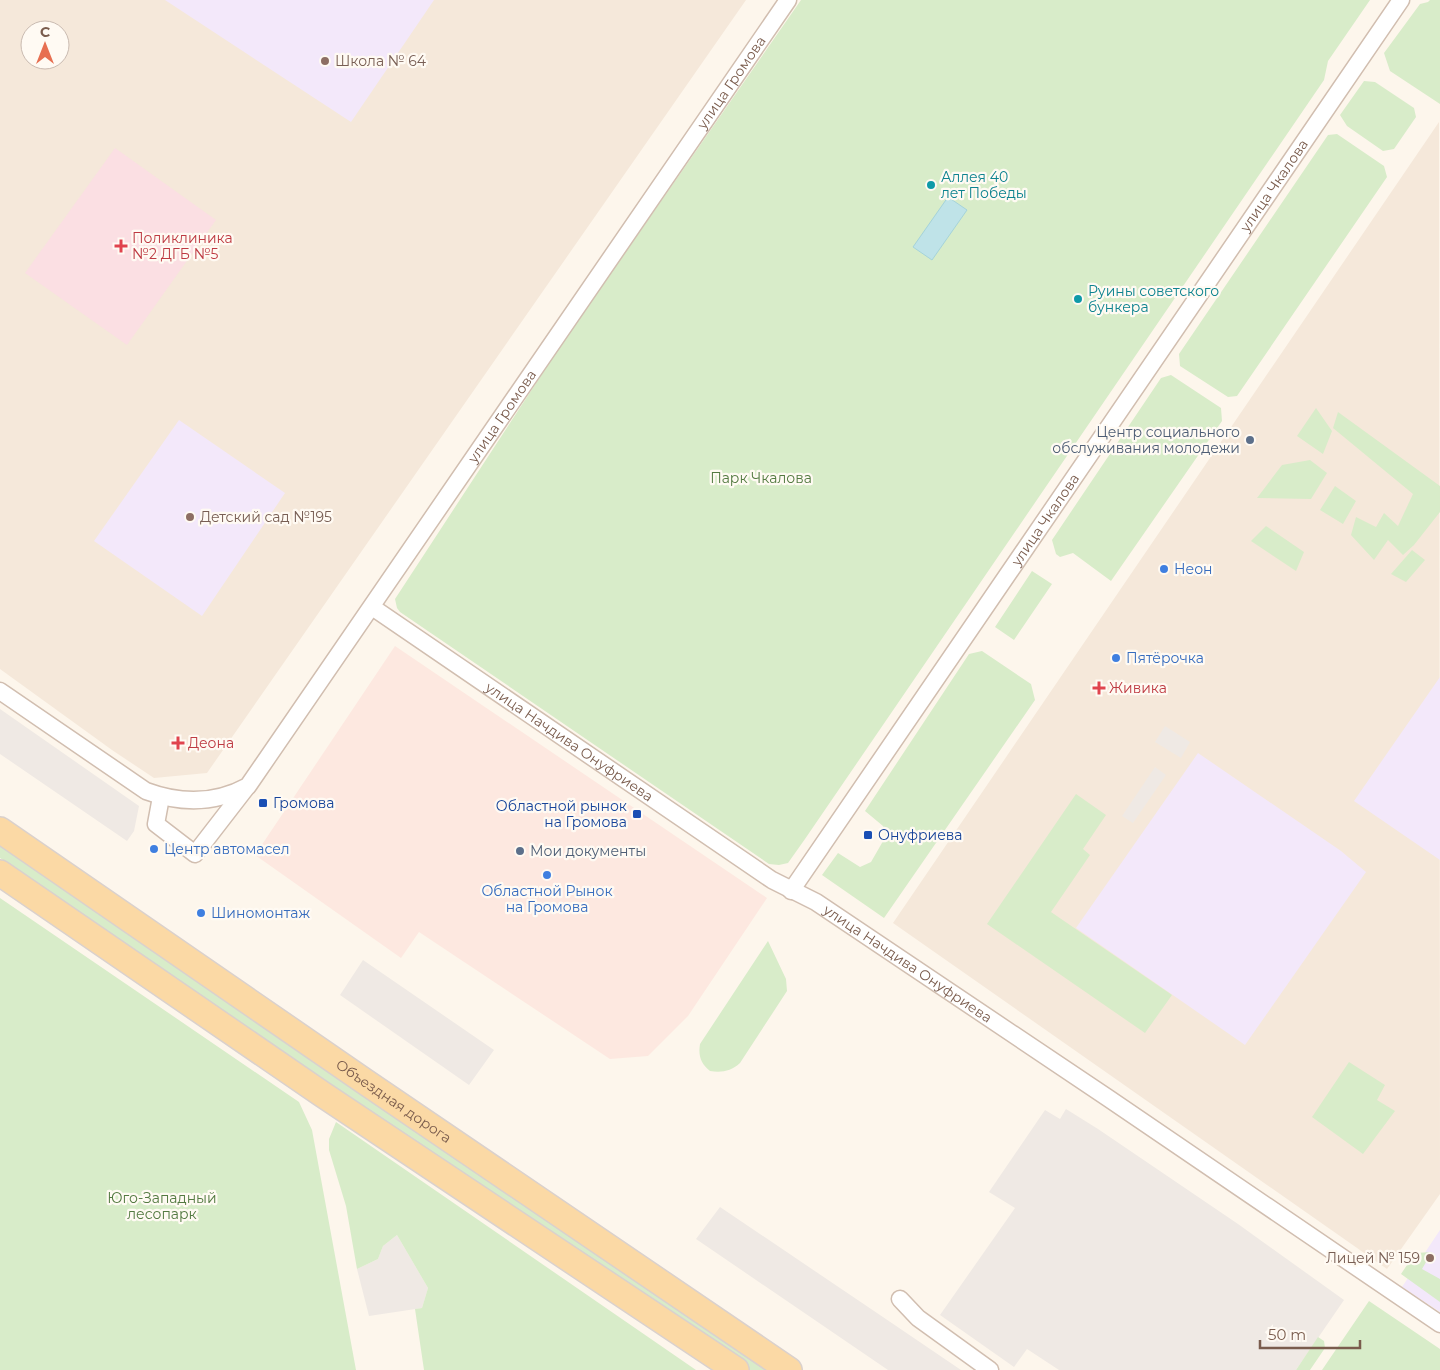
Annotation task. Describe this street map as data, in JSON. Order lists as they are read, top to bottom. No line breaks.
{"streets":{"main road":["Объездная дорога"],"street":["улица Громова","улица Чкалова","улица Начдива Онуфриева"]},"crossings":[["улица Громова","улица Начдива Онуфриева"],["улица Чкалова","улица Начдива Онуфриева"]],"parks":["Парк Чкалова","Юго-Западный лесопарк"],"places":{"other":["Школа № 64","Аллея 40 лет Победы","Руины советского бункера","Центр социального обслуживания молодежи","Детский сад №195","Неон","Пятёрочка","Центр автомасел","Мои документы","Областной Рынок на Громова","Шиномонтаж","Лицей № 159"],"health":["Поликлиника №2 ДГБ №5","Живика","Деона"],"transit":["Громова","Областной рынок на Громова","Онуфриева"]},"scale_bar":"50 m","north":"top"}
